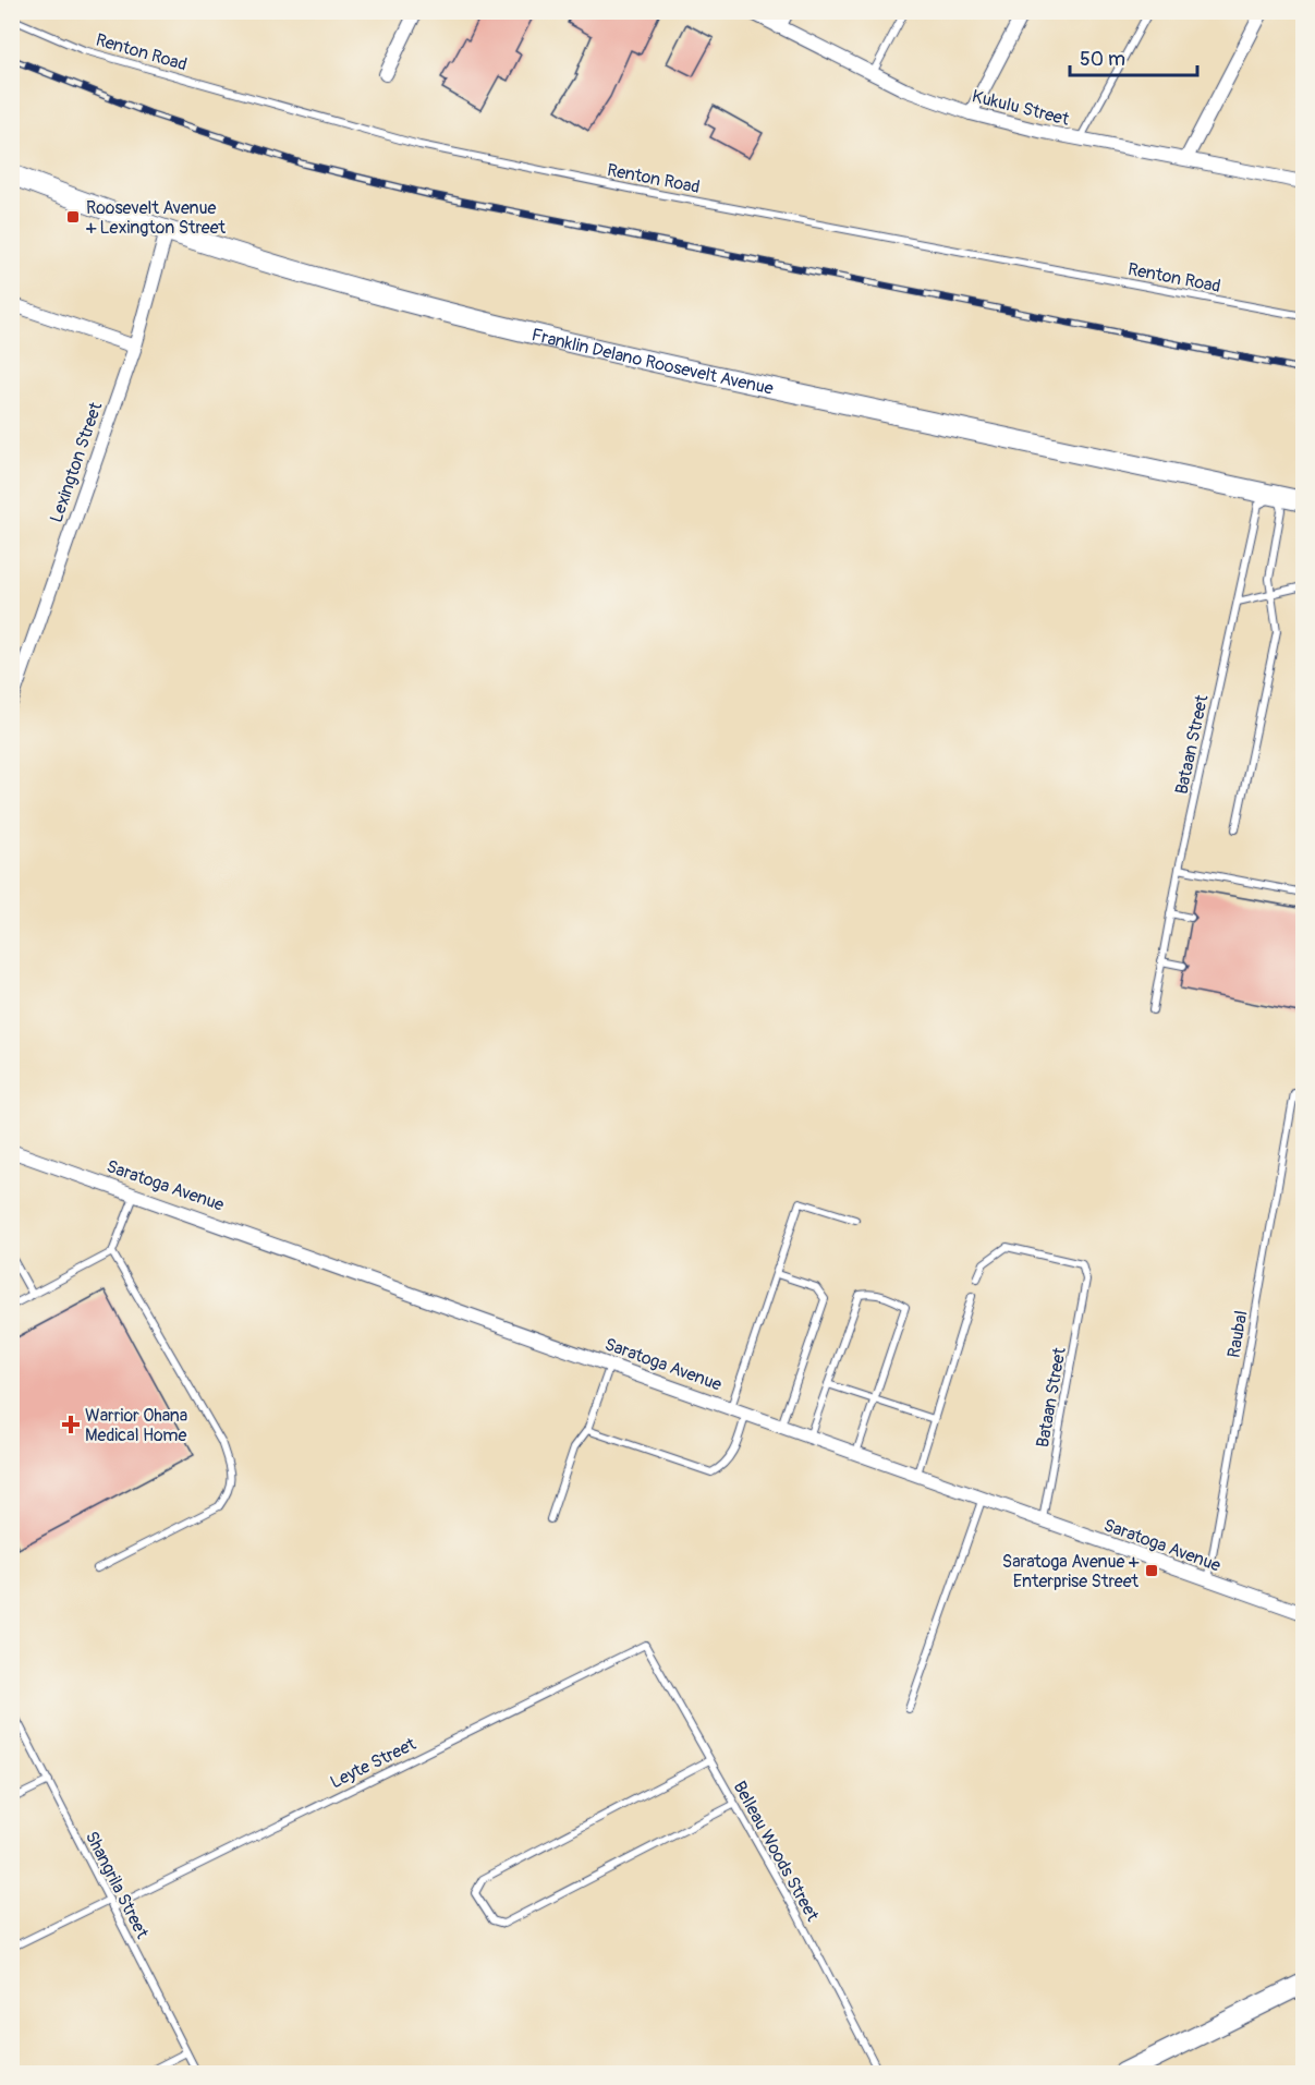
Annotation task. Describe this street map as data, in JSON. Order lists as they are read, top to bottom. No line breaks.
{"streets":{"main road":["Franklin Delano Roosevelt Avenue"],"street":["Kukulu Street","Lexington Street","Saratoga Avenue"],"lane":["Renton Road","Bataan Street","Raubal","Leyte Street","Belleau Woods Street","Shangrila Street"]},"crossings":[["Franklin Delano Roosevelt Avenue","Lexington Street"],["Franklin Delano Roosevelt Avenue","Bataan Street"],["Bataan Street","Saratoga Avenue"],["Saratoga Avenue","Raubal"],["Leyte Street","Belleau Woods Street"],["Leyte Street","Shangrila Street"]],"places":{"transit":["Roosevelt Avenue + Lexington Street","Saratoga Avenue + Enterprise Street"],"health":["Warrior Ohana Medical Home"]},"scale_bar":"50 m"}
